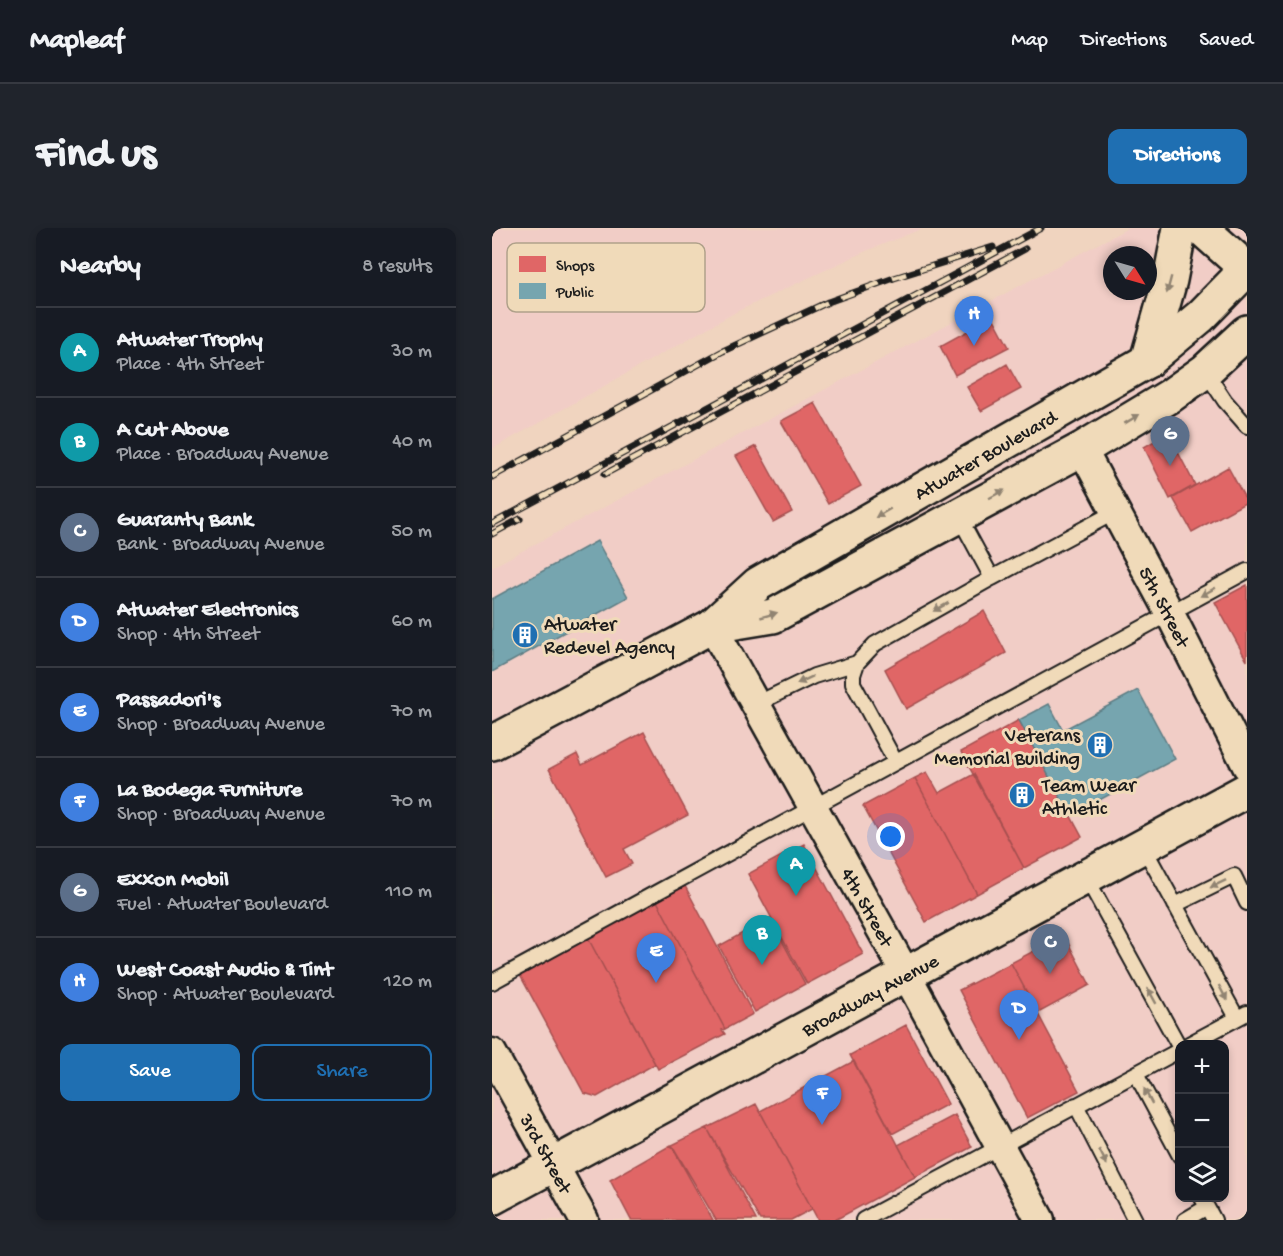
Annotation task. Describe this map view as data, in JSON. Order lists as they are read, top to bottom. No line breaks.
{"streets":{"main road":["Atwater Boulevard","Broadway Avenue"],"street":["5th Street","4th Street","3rd Street"]},"crossings":[["Atwater Boulevard","5th Street"],["Atwater Boulevard","4th Street"],["4th Street","Broadway Avenue"],["Broadway Avenue","3rd Street"]],"places":{"building":["Atwater Redevel Agency","Veterans Memorial Building","Team Wear Athletic"]},"legend":["Shops","Public"],"north":"bottom right","page":{"header":"Mapleaf","nav":["Map","Directions","Saved"],"buttons":["Directions",["Save","Share"]],"title":"Find us","heading":["Nearby","8 results"],"pins":["H","G","A","B","C","E","D","F"],"list":[{"mark":"A","name":"Atwater Trophy","note":"Place · 4th Street","value":"30 m"},{"mark":"B","name":"A Cut Above","note":"Place · Broadway Avenue","value":"40 m"},{"mark":"C","name":"Guaranty Bank","note":"Bank · Broadway Avenue","value":"50 m"},{"mark":"D","name":"Atwater Electronics","note":"Shop · 4th Street","value":"60 m"},{"mark":"E","name":"Passadori's","note":"Shop · Broadway Avenue","value":"70 m"},{"mark":"F","name":"La Bodega Furniture","note":"Shop · Broadway Avenue","value":"70 m"},{"mark":"G","name":"Exxon Mobil","note":"Fuel · Atwater Boulevard","value":"110 m"},{"mark":"H","name":"West Coast Audio & Tint","note":"Shop · Atwater Boulevard","value":"120 m"}],"map_buttons":["+","−"]}}
